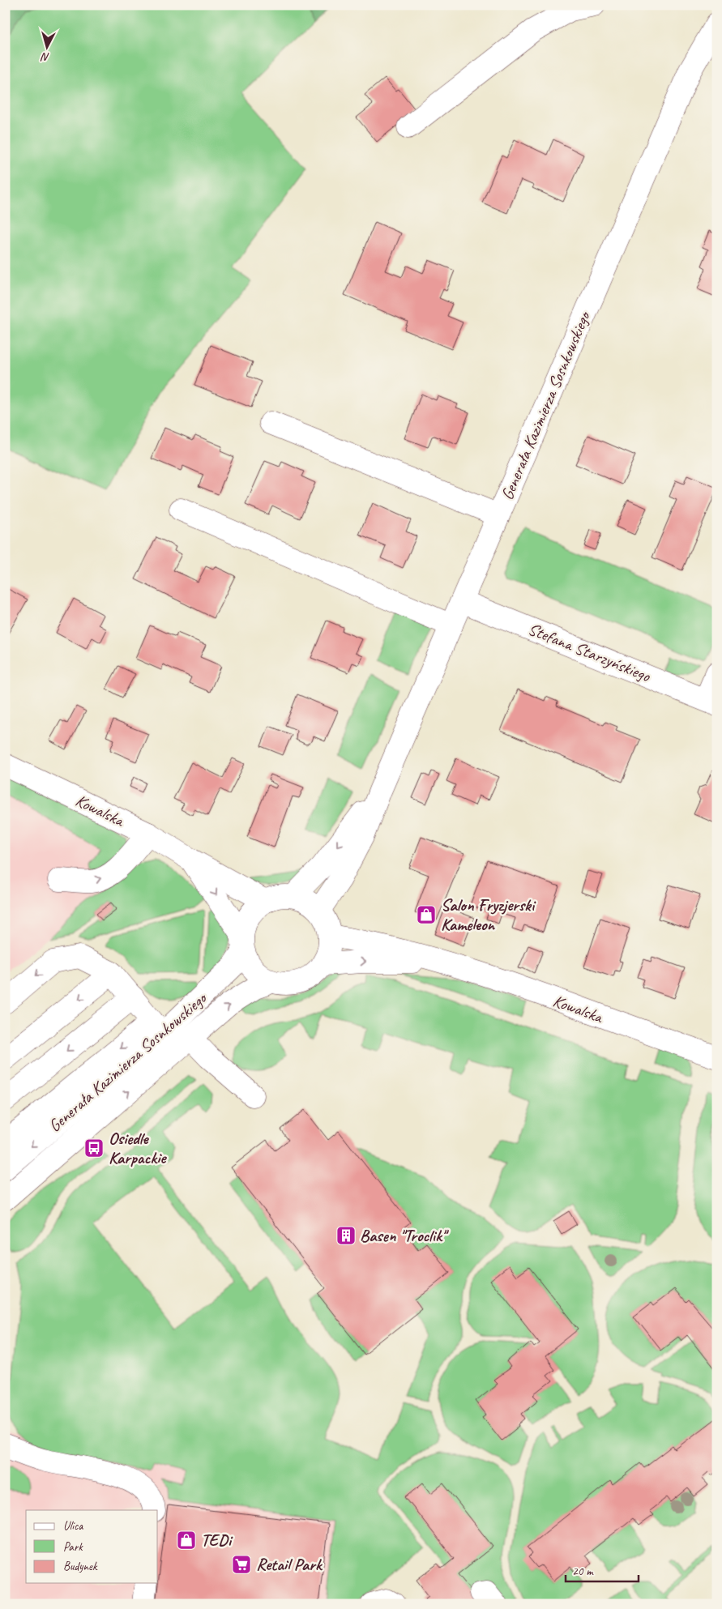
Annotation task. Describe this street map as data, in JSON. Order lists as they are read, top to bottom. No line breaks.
{"streets":{"street":["Generała Kazimierza Sosnkowskiego","Stefana Starzyńskiego","Kowalska"]},"crossings":[["Generała Kazimierza Sosnkowskiego","Stefana Starzyńskiego"],["Generała Kazimierza Sosnkowskiego","Kowalska"]],"places":{"shop":["Salon Fryzjerski Kameleon","TEDi"],"bus stop":["Osiedle Karpackie"],"building":["Basen \"Troclik\""],"supermarket":["Retail Park"]},"legend":["Ulica","Park","Budynek"],"scale_bar":"20 m","north":"bottom"}
